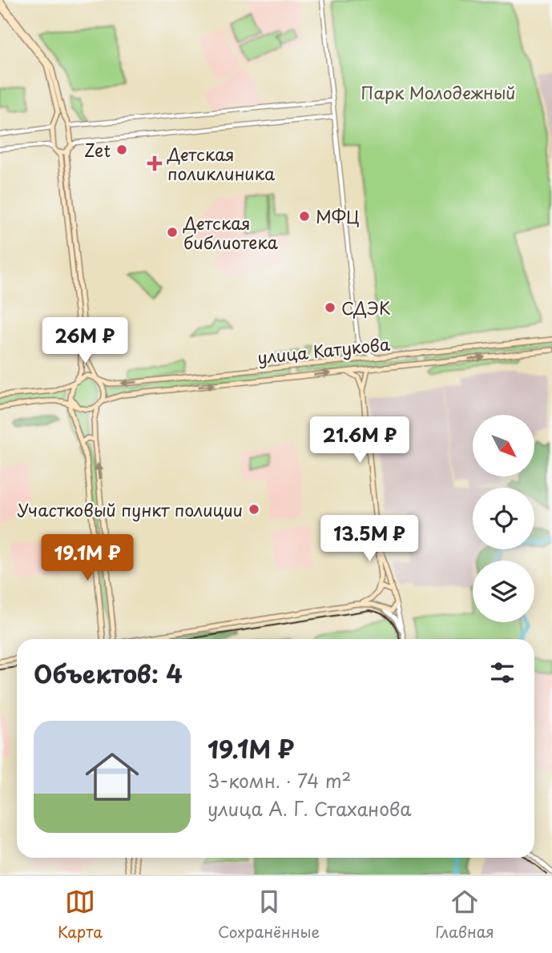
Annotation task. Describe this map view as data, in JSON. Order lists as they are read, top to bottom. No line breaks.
{"streets":{"main road":["улица Катукова"]},"parks":["Парк Молодежный"],"places":{"other":["Zet","МФЦ","Детская библиотека","СДЭК","Участковый пункт полиции"],"health":["Детская поликлиника"]},"north":"bottom right","page":{"price":["26M ₽","21.6M ₽","13.5M ₽","19.1M ₽"],"heading":"Объектов: 4","list":[{"name":"19.1M ₽","note":"3-комн. · 74 m² · улица А. Г. Стаханова"}],"tabs":["Карта","Сохранённые","Главная"]}}
